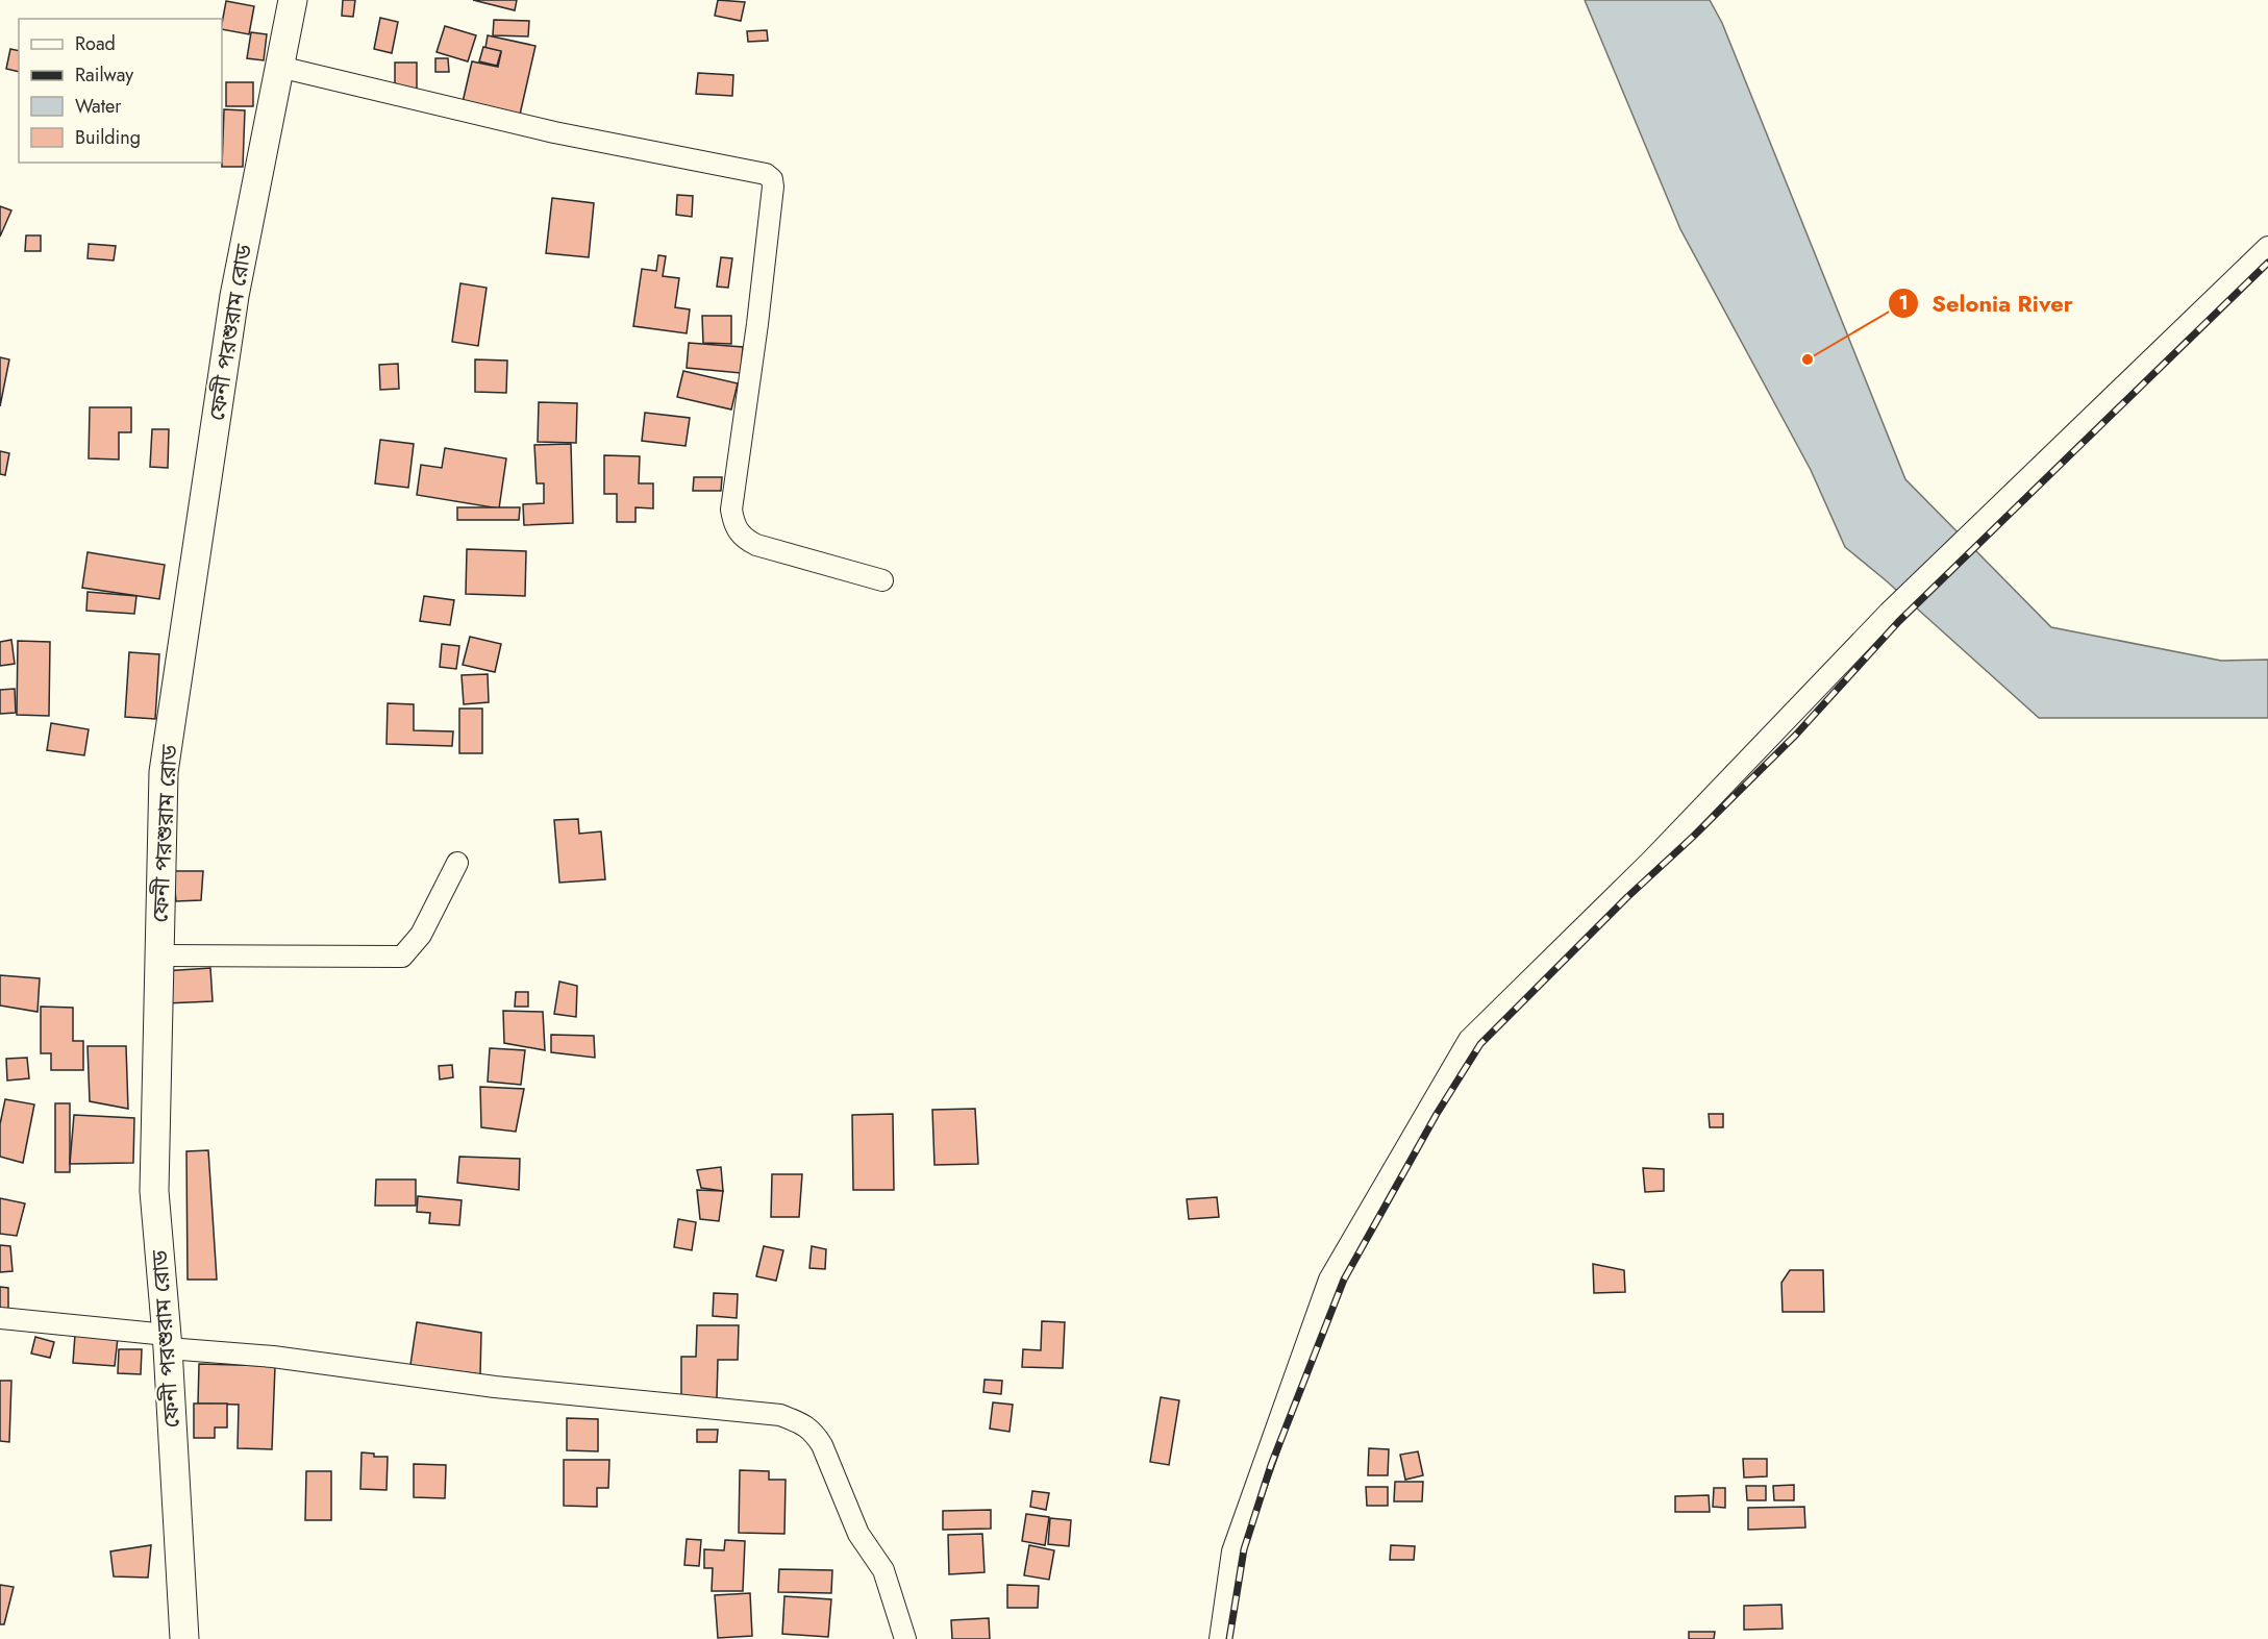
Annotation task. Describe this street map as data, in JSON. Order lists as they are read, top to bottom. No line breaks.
{"streets":{"main road":["ফেনী পরশুরাম রোড"]},"places":["Selonia River"],"legend":["Road","Railway","Water","Building"]}
